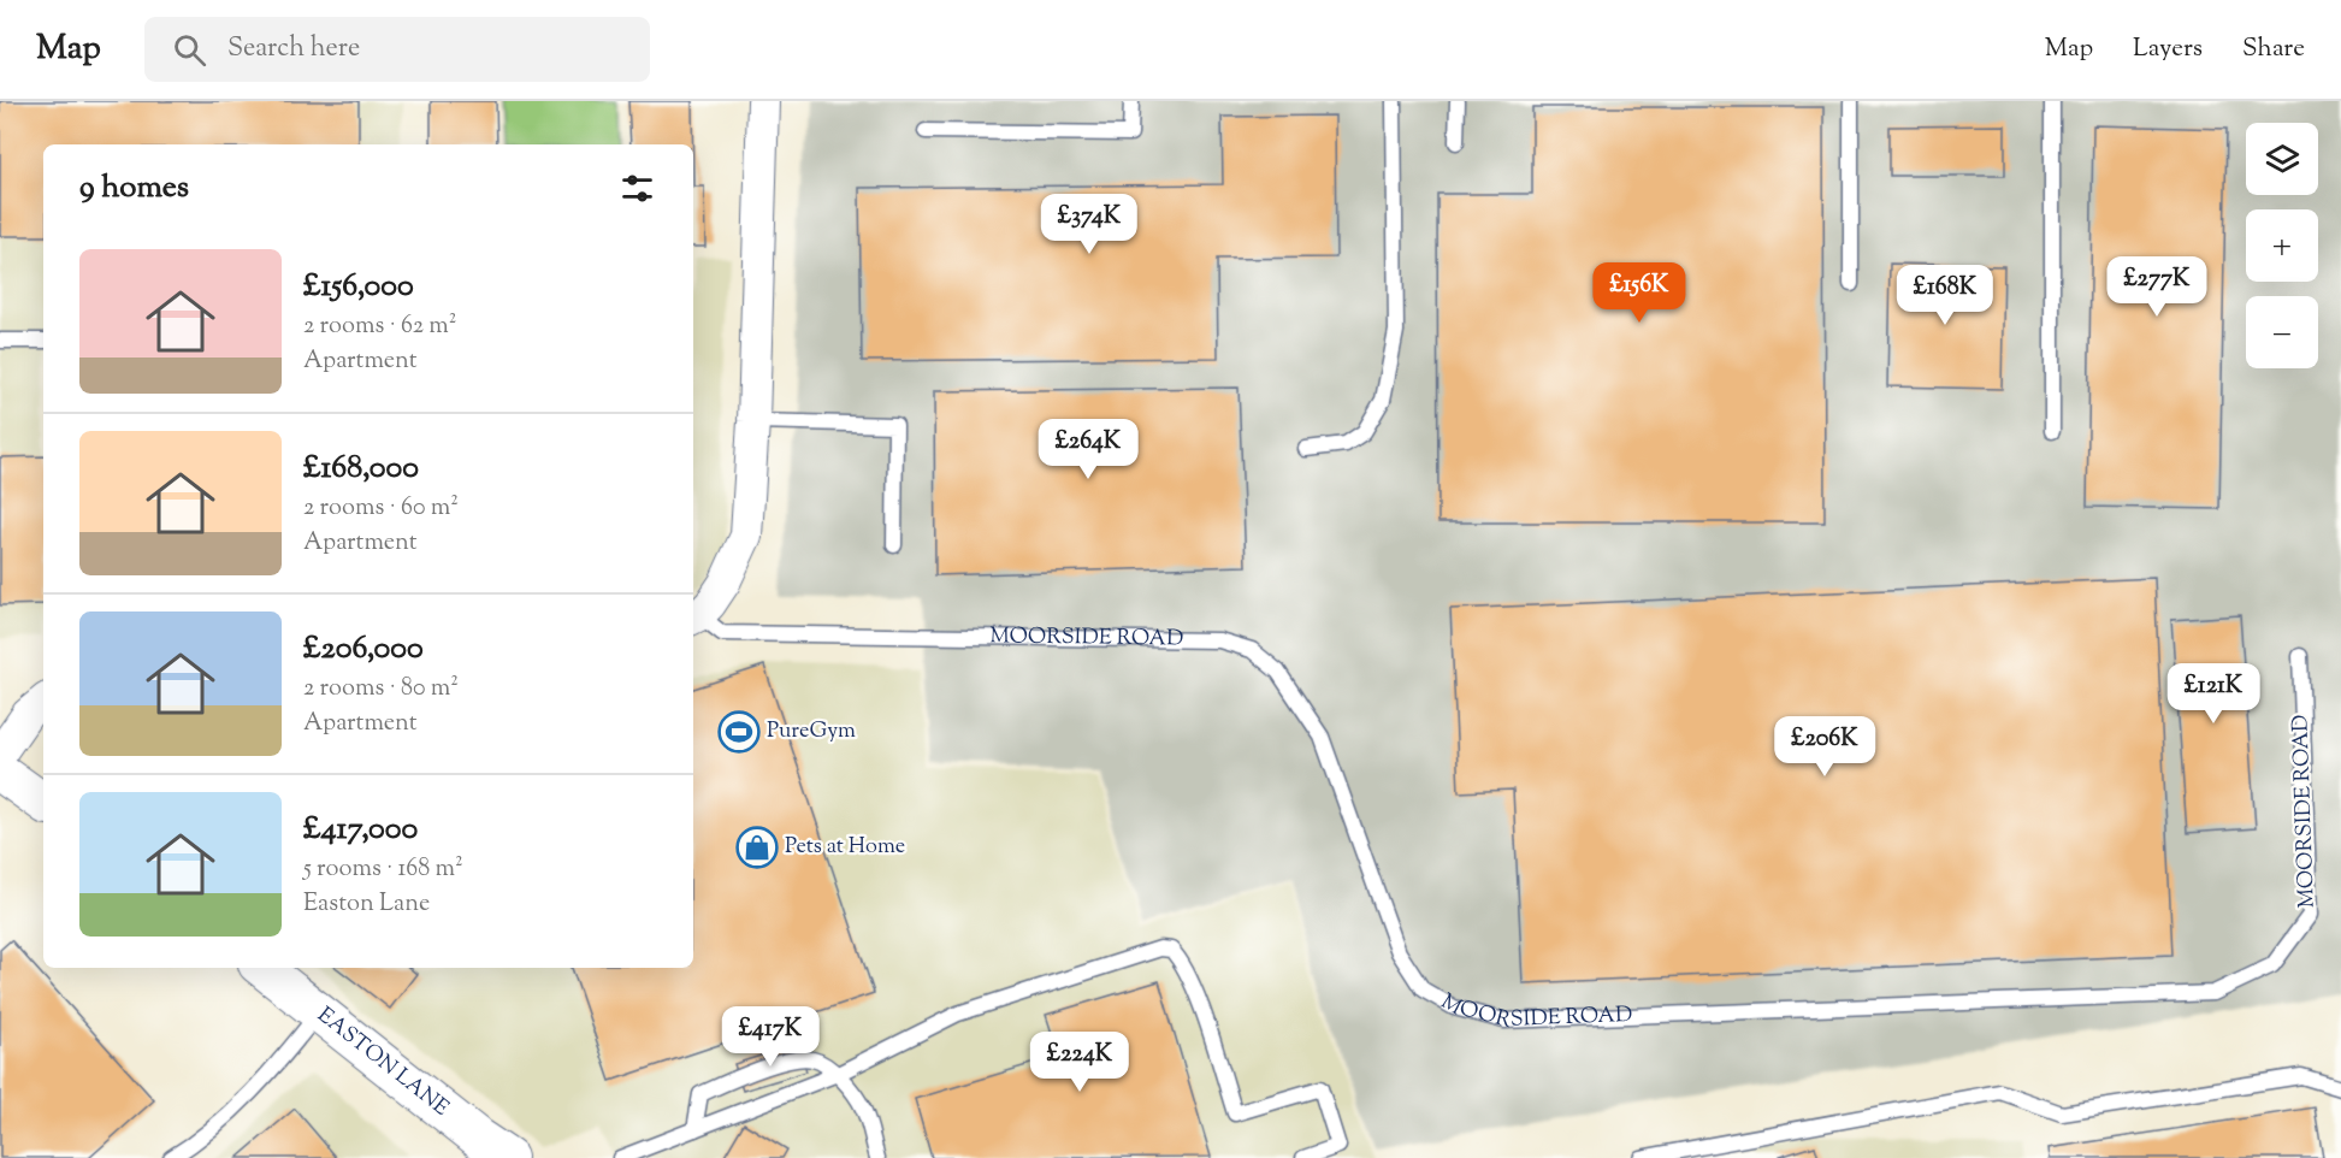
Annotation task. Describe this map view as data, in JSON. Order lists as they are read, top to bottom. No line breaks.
{"streets":{"street":["MOORSIDE ROAD","EASTON LANE"]},"places":{"sports":["PureGym"],"shop":["Pets at Home"]},"page":{"header":"Map","search":"Search here","nav":["Map","Layers","Share"],"map_buttons":["+","−"],"heading":"9 homes","price":["£374K","£277K","£156K","£168K","£264K","£121K","£206K","£417K","£224K"],"list":[{"name":"£156,000","note":"2 rooms · 62 m² · Apartment"},{"name":"£168,000","note":"2 rooms · 60 m² · Apartment"},{"name":"£206,000","note":"2 rooms · 80 m² · Apartment"},{"name":"£417,000","note":"5 rooms · 168 m² · Easton Lane"}]}}
